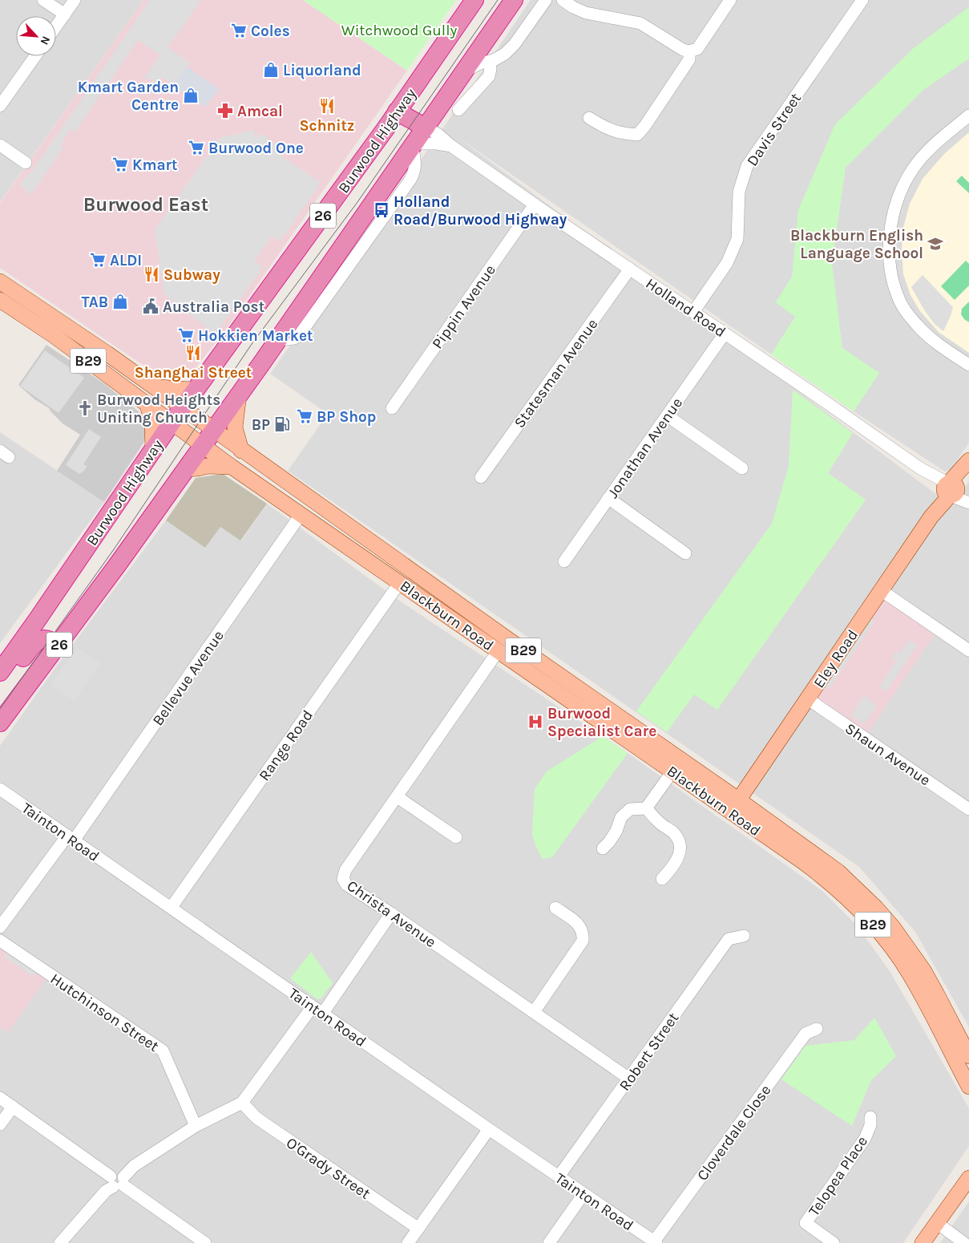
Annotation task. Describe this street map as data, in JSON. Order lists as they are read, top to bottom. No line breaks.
{"streets":{"highway":["Burwood Highway","26"],"main road":["B29","Blackburn Road","Eley Road"],"street":["Davis Street","Pippin Avenue","Holland Road","Statesman Avenue","Jonathan Avenue","Bellevue Avenue","Range Road","Shaun Avenue","Tainton Road","Christa Avenue","Hutchinson Street","Robert Street","Cloverdale Close","O'Grady Street","Telopea Place"]},"crossings":[["Davis Street","Holland Road"],["Burwood Highway","Blackburn Road"],["26","Holland Road"],["26","Blackburn Road"],["Pippin Avenue","Holland Road"],["Holland Road","Statesman Avenue"],["Holland Road","Jonathan Avenue"],["Holland Road","Eley Road"],["Blackburn Road","Eley Road"],["Blackburn Road","Bellevue Avenue"],["Blackburn Road","Range Road"],["Blackburn Road","Christa Avenue"],["Eley Road","Shaun Avenue"],["Bellevue Avenue","Tainton Road"],["Range Road","Tainton Road"],["Tainton Road","Robert Street"],["Tainton Road","Cloverdale Close"],["Christa Avenue","Robert Street"]],"districts":["Burwood East"],"parks":["Witchwood Gully"],"places":{"supermarket":["Coles","Burwood One","Kmart","ALDI","Hokkien Market","BP Shop"],"shop":["Liquorland","Kmart Garden Centre","TAB"],"restaurant":["Schnitz","Subway","Shanghai Street"],"pharmacy":["Amcal"],"bus stop":["Holland Road/Burwood Highway"],"school or university":["Blackburn English Language School"],"public building":["Australia Post"],"church":["Burwood Heights Uniting Church"],"fuel station":["BP"],"hospital":["Burwood Specialist Care"]},"north":"bottom right"}
